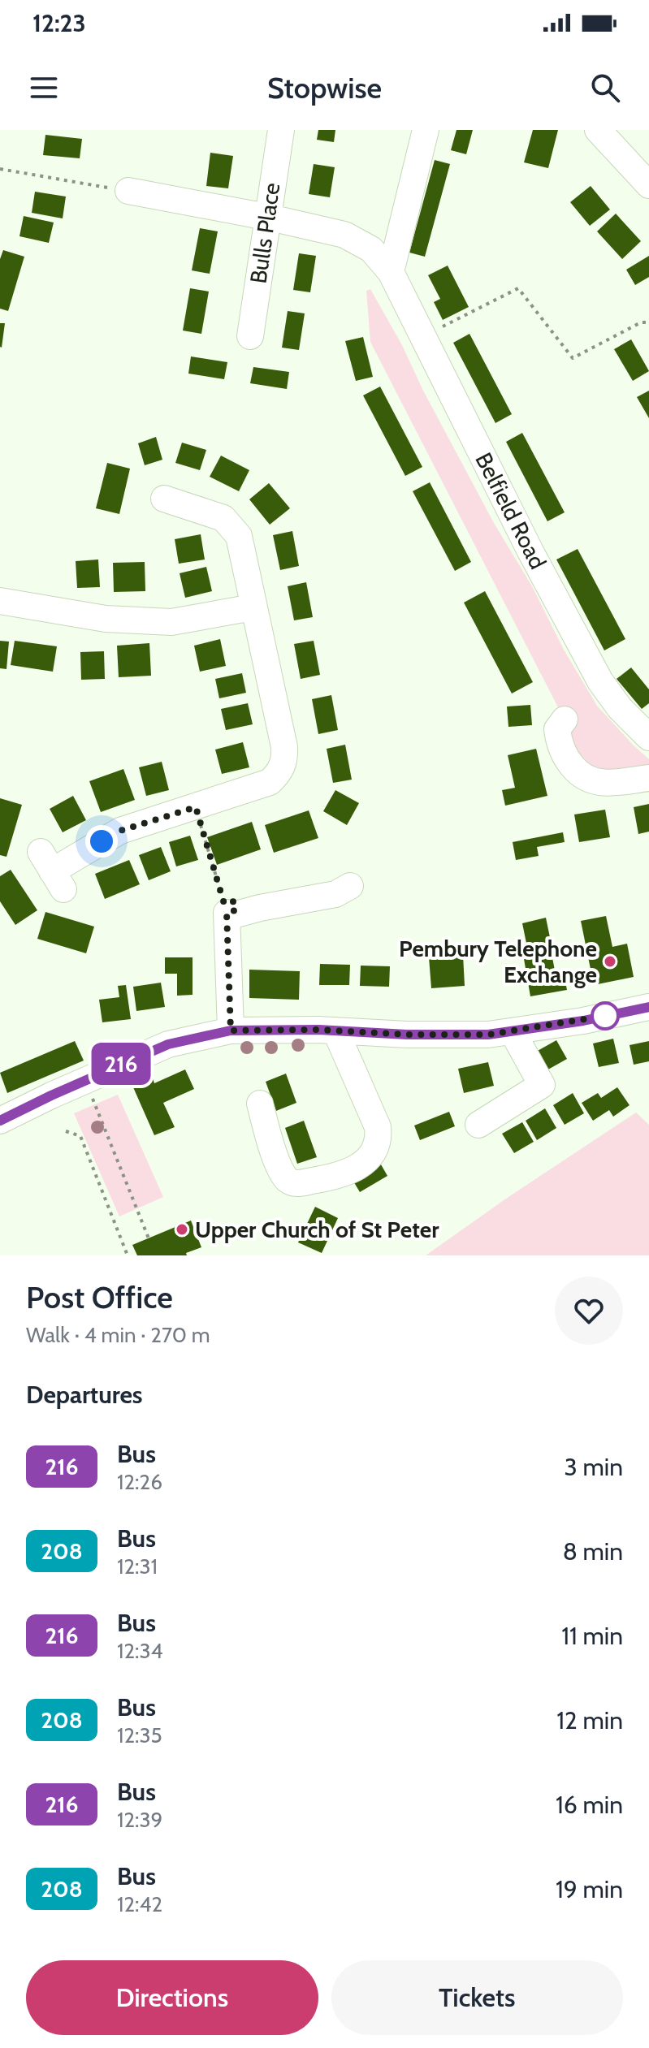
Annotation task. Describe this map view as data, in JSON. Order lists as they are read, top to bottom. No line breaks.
{"streets":{"street":["Bulls Place","Belfield Road"]},"crossings":[["Bulls Place","Belfield Road"]],"places":["Pembury Telephone Exchange","Upper Church of St Peter"],"lines":["bus line 216"],"page":{"status":"12:23","header":"Stopwise","on_map":"216","heading":[["Post Office","Walk · 4 min · 270 m"],"Departures"],"list":[{"mark":"216","name":"Bus","note":"12:26","value":"3 min"},{"mark":"208","name":"Bus","note":"12:31","value":"8 min"},{"mark":"216","name":"Bus","note":"12:34","value":"11 min"},{"mark":"208","name":"Bus","note":"12:35","value":"12 min"},{"mark":"216","name":"Bus","note":"12:39","value":"16 min"},{"mark":"208","name":"Bus","note":"12:42","value":"19 min"}],"buttons":["Directions","Tickets"]}}
